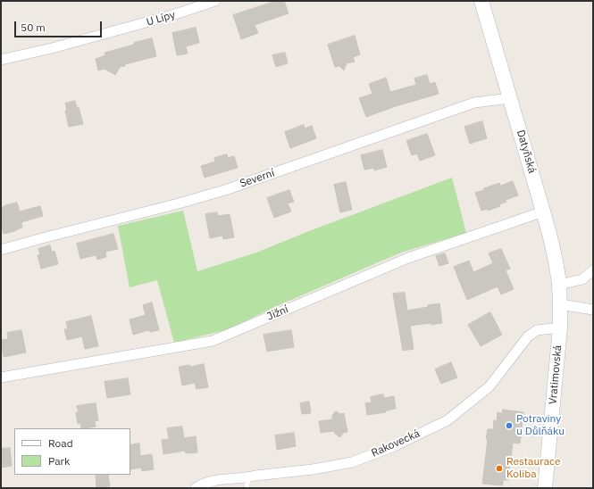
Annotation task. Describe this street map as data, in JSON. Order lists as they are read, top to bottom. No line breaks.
{"streets":{"main road":["Datyňská","Vratimovská"],"street":["U Lípy","Severní","Jižní","Rakovecká"]},"crossings":[["Datyňská","Severní"],["Datyňská","Jižní"],["Datyňská","Vratimovská"],["Vratimovská","Rakovecká"]],"places":["Potraviny u Důlňáku","Restaurace Koliba"],"legend":["Road","Park"],"scale_bar":"50 m"}
